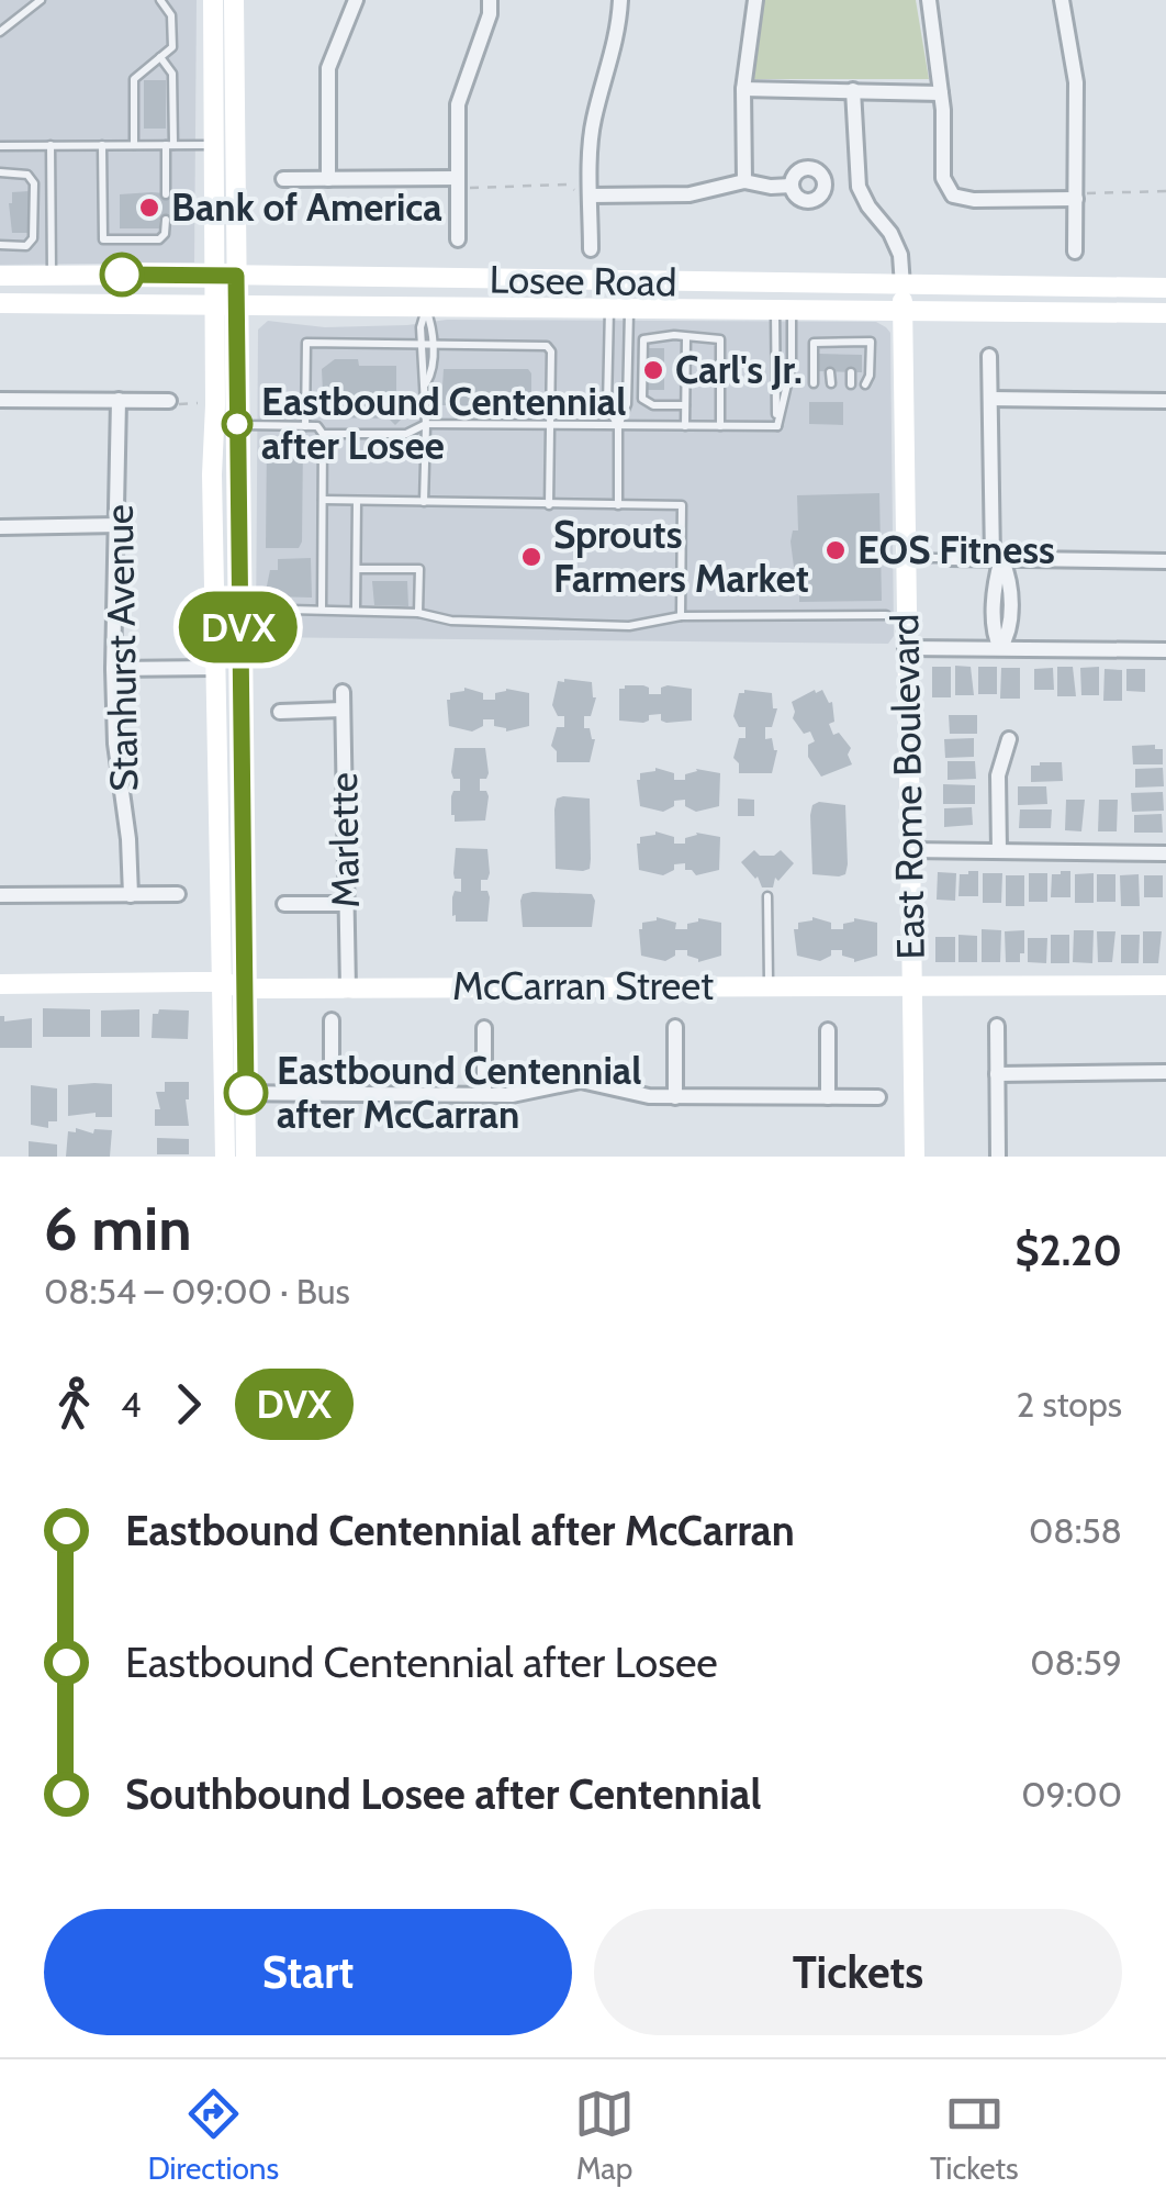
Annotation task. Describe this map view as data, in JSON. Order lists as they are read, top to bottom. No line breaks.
{"streets":{"main road":["Losee Road","East Rome Boulevard","McCarran Street"],"street":["Stanhurst Avenue","Marlette"]},"crossings":[["Losee Road","East Rome Boulevard"],["East Rome Boulevard","McCarran Street"],["Marlette","McCarran Street"]],"places":["Bank of America","Carl's Jr.","Eastbound Centennial after Losee","EOS Fitness","Sprouts Farmers Market","Eastbound Centennial after McCarran"],"lines":["bus line DVX"],"page":{"on_map":"DVX","heading":["6 min","08:54 – 09:00 · Bus","$2.20"],"legs":["4","DVX","2 stops"],"list":[{"name":"Eastbound Centennial after McCarran","value":"08:58"},{"name":"Eastbound Centennial after Losee","value":"08:59"},{"name":"Southbound Losee after Centennial","value":"09:00"}],"buttons":["Start","Tickets"],"tabs":["Directions","Map","Tickets"]}}
